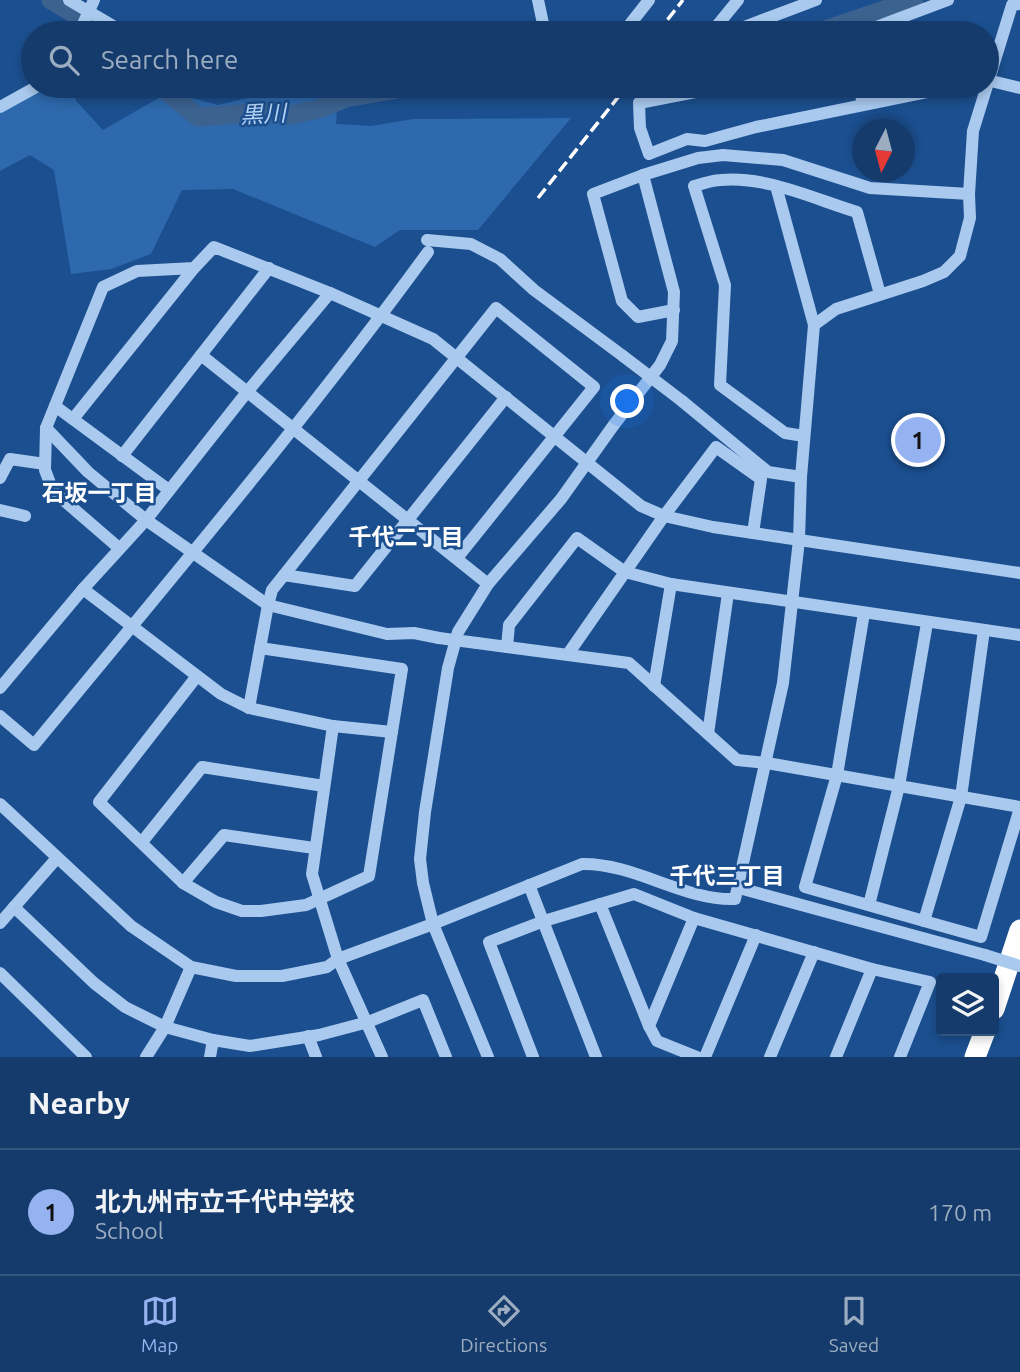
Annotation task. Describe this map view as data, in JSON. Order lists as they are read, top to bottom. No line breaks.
{"districts":["石坂一丁目","千代二丁目","千代三丁目"],"water":["黒川"],"north":"bottom","page":{"search":"Search here","pins":"1","heading":"Nearby","list":[{"mark":"1","name":"北九州市立千代中学校","note":"School","value":"170 m"}],"nav":["Map","Directions","Saved"]}}
